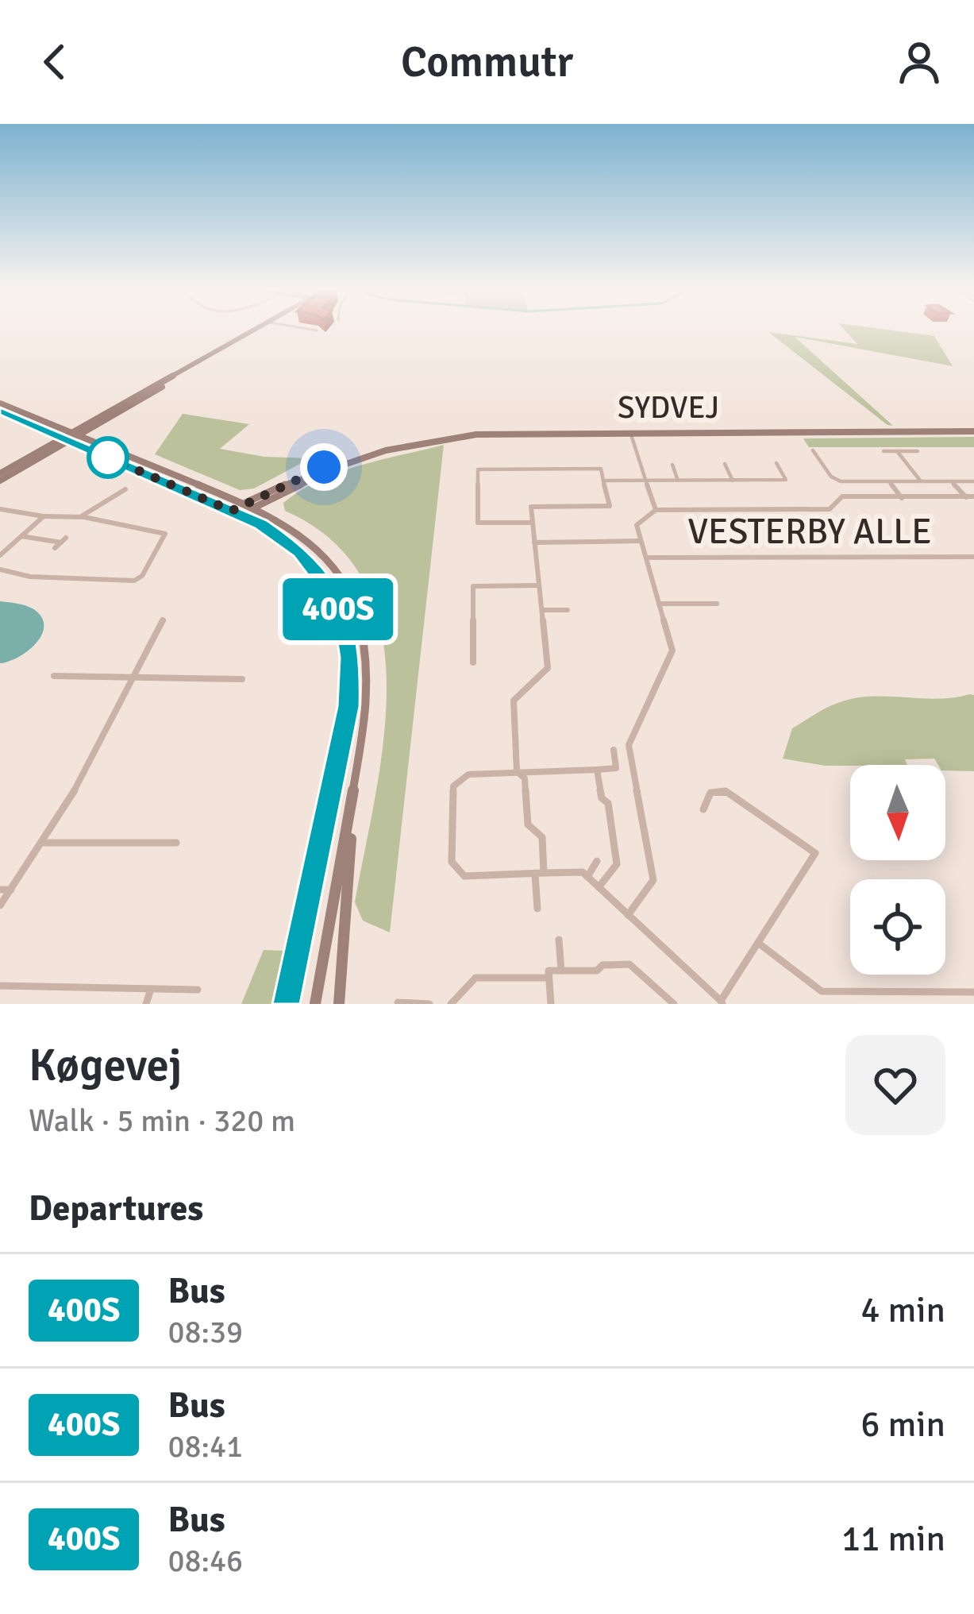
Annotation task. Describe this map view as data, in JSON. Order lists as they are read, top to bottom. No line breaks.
{"streets":{"street":["SYDVEJ","VESTERBY ALLE"]},"lines":["bus line 400S"],"north":"bottom","page":{"header":"Commutr","on_map":"400S","heading":[["Køgevej","Walk · 5 min · 320 m"],"Departures"],"list":[{"mark":"400S","name":"Bus","note":"08:39","value":"4 min"},{"mark":"400S","name":"Bus","note":"08:41","value":"6 min"},{"mark":"400S","name":"Bus","note":"08:46","value":"11 min"}]}}
